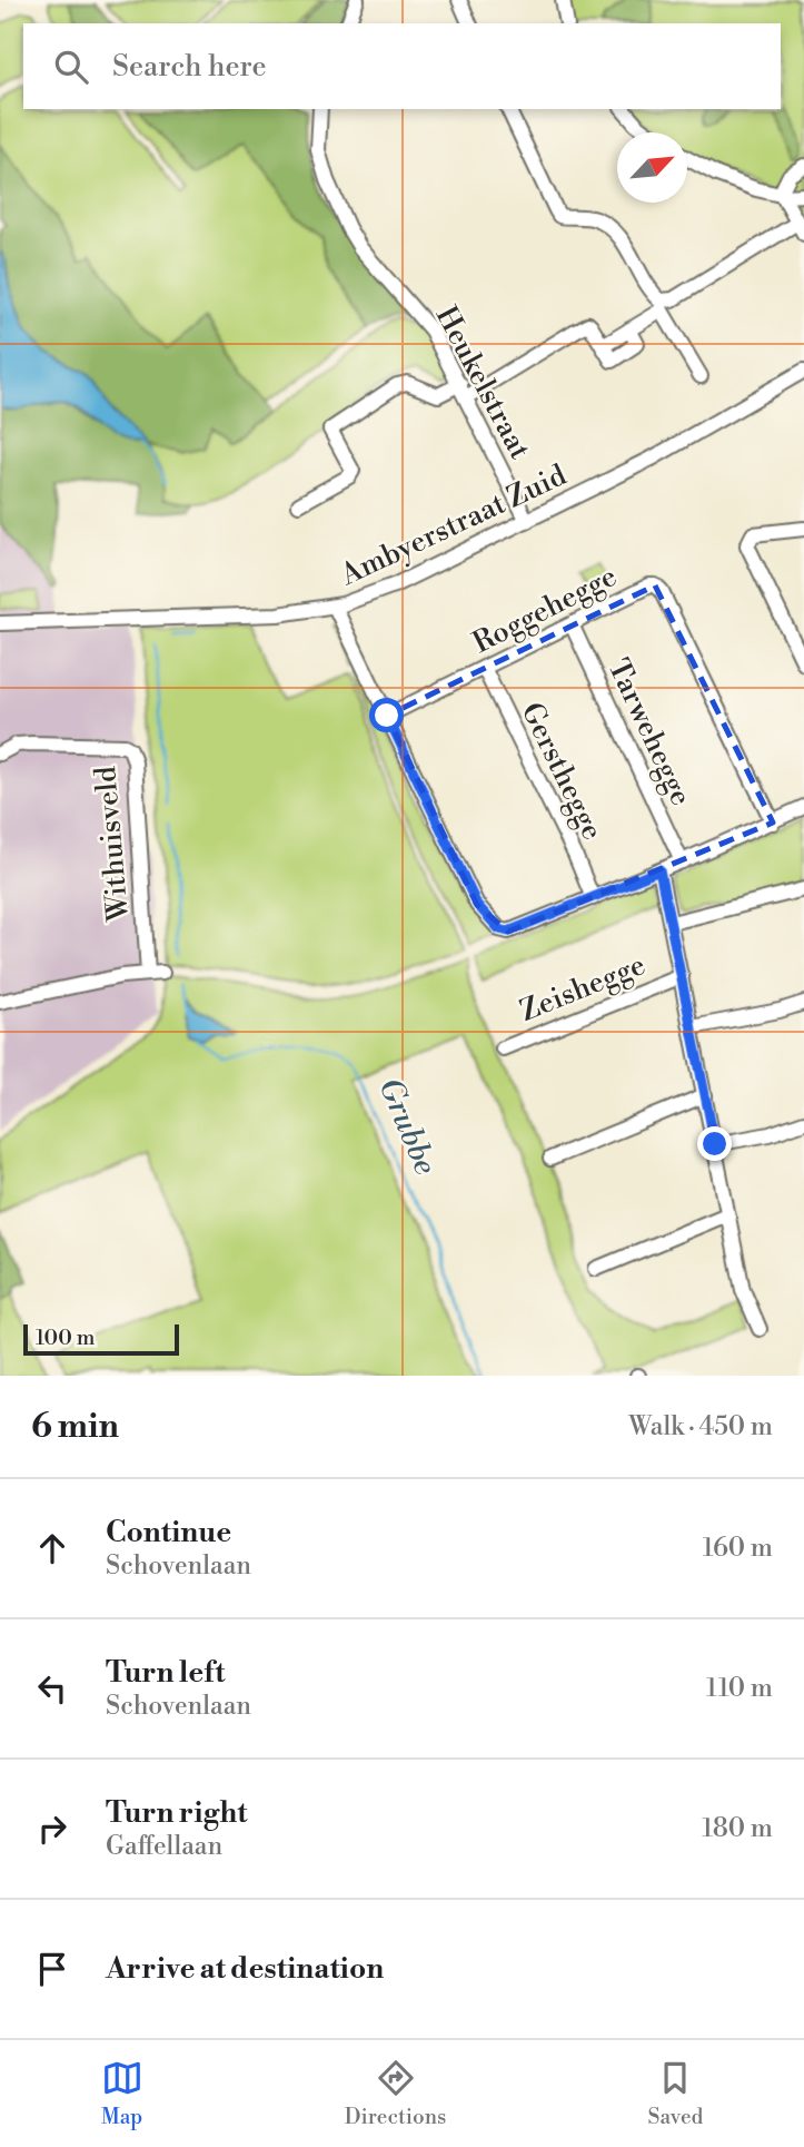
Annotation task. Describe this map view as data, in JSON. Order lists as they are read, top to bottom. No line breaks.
{"streets":{"street":["Heukelstraat","Ambyerstraat Zuid","Roggehegge","Tarwehegge","Gersthegge","Withuisveld","Zeishegge"]},"crossings":[["Heukelstraat","Ambyerstraat Zuid"],["Roggehegge","Tarwehegge"],["Roggehegge","Gersthegge"]],"water":["Grubbe"],"scale_bar":"100 m","north":"top right","page":{"search":"Search here","scale":"100 m","heading":["6 min","Walk · 450 m"],"list":[["Continue","Schovenlaan","160 m"],["Turn left","Schovenlaan","110 m"],["Turn right","Gaffellaan","180 m"],"Arrive at destination"],"nav":["Map","Directions","Saved"]}}
